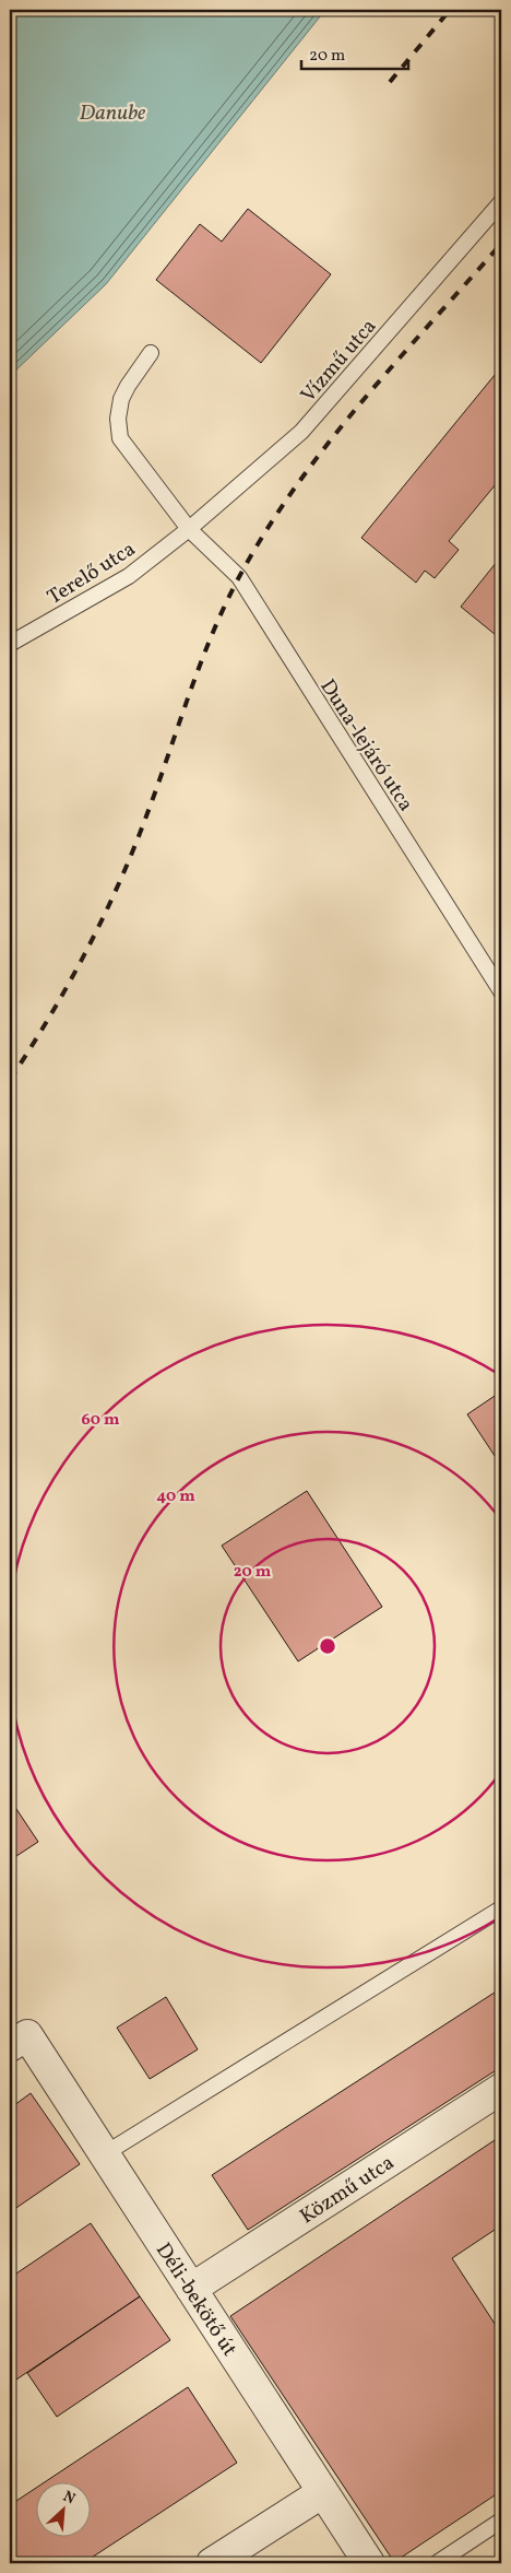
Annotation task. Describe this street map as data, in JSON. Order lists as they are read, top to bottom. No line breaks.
{"streets":{"street":["Közmű utca","Déli-bekötő út"],"lane":["Vízmű utca","Terelő utca","Duna-lejáró utca"]},"crossings":[["Vízmű utca","Terelő utca"],["Vízmű utca","Duna-lejáró utca"],["Terelő utca","Duna-lejáró utca"],["Közmű utca","Déli-bekötő út"]],"water":["Danube"],"scale_bar":"20 m","north":"top right","rings":["60 m","40 m","20 m"]}
